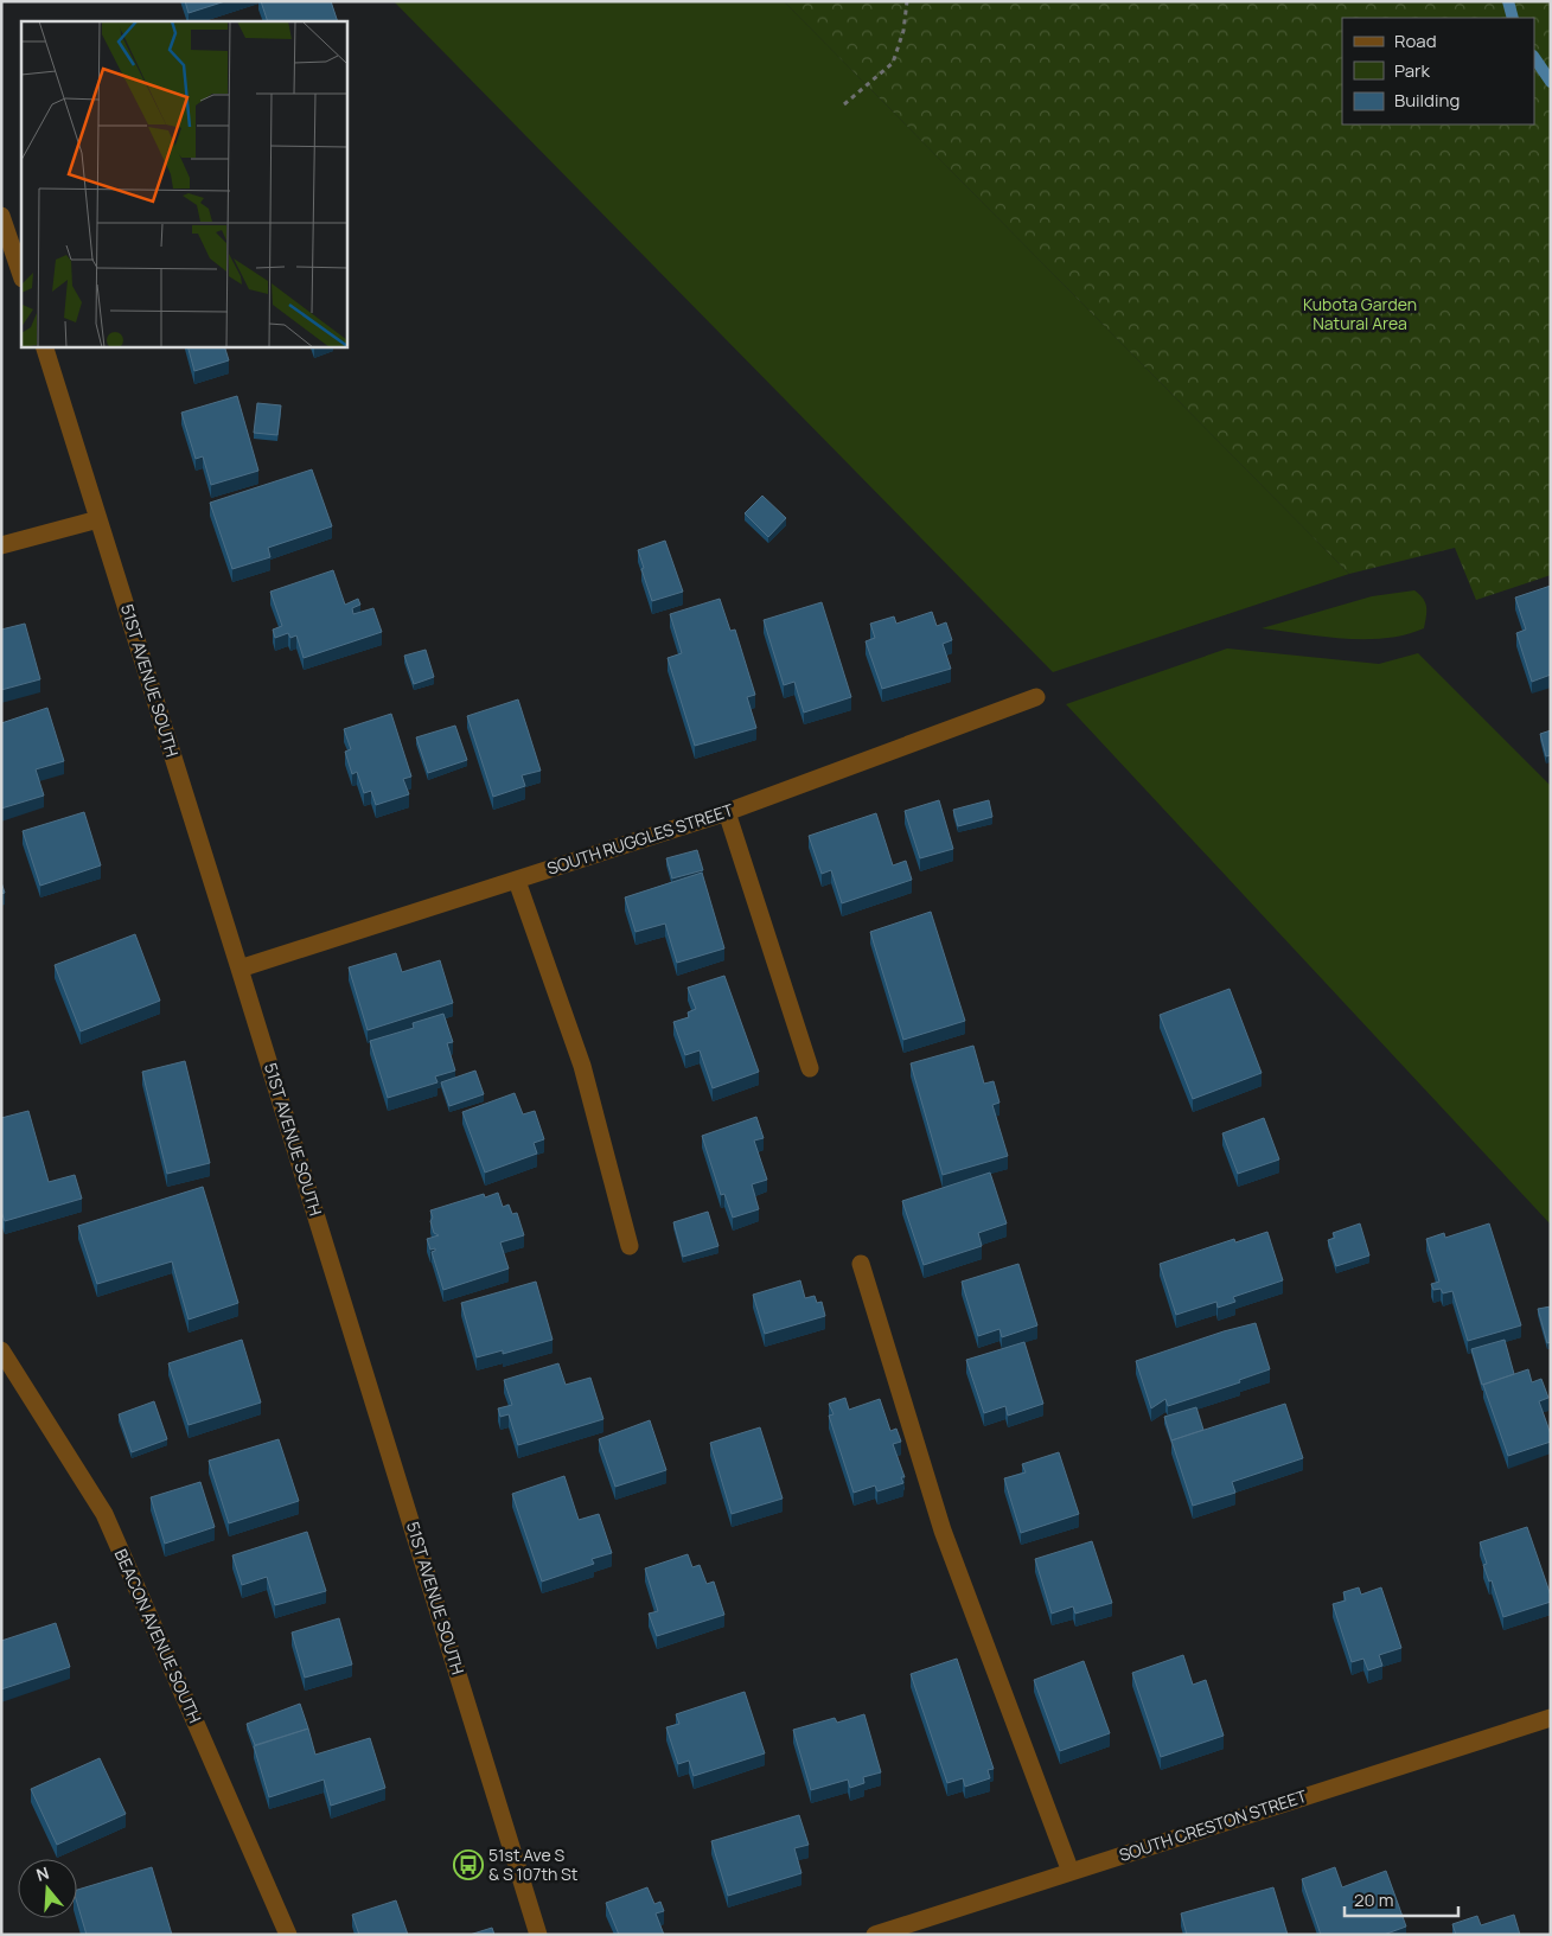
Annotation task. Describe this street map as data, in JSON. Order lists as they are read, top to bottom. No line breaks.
{"streets":{"street":["51ST AVENUE SOUTH","SOUTH RUGGLES STREET","BEACON AVENUE SOUTH","SOUTH CRESTON STREET"]},"crossings":[["51ST AVENUE SOUTH","SOUTH RUGGLES STREET"]],"parks":["Kubota Garden Natural Area"],"places":{"bus stop":["51st Ave S & S 107th St"]},"legend":["Road","Park","Building"],"scale_bar":"20 m","north":"top"}
